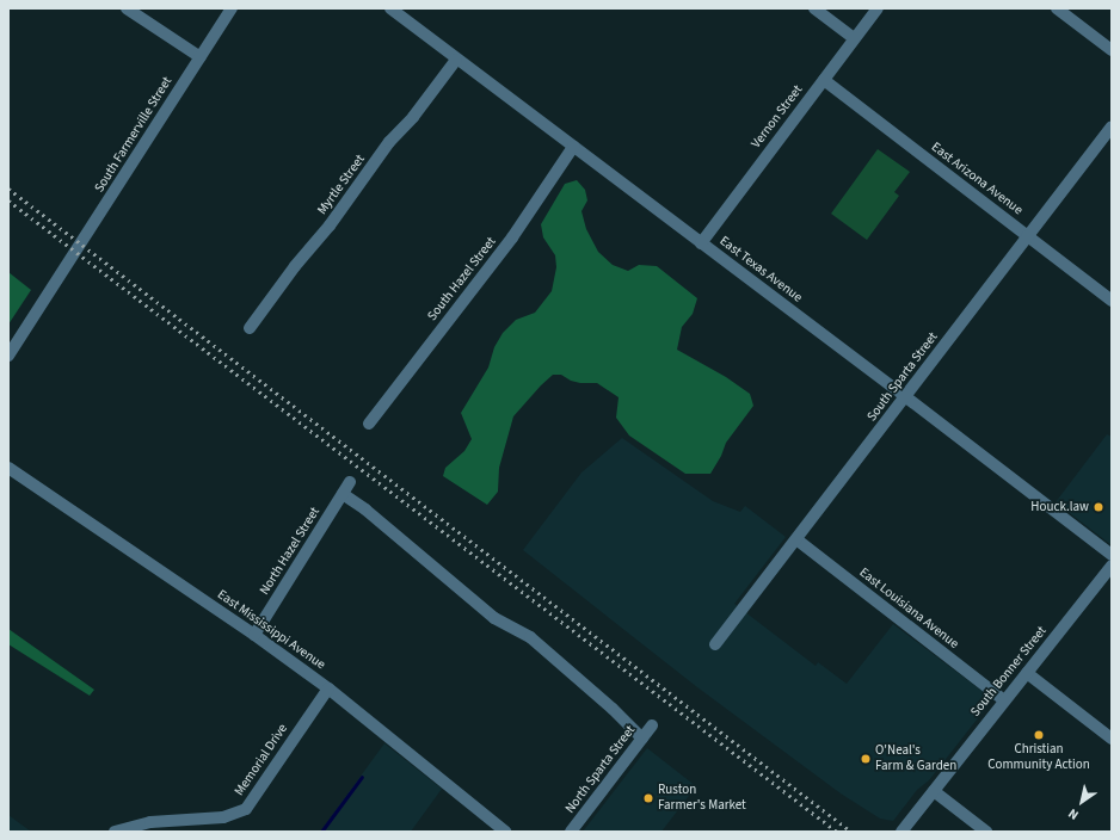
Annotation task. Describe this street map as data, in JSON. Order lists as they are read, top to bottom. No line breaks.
{"streets":{"street":["Vernon Street","South Farmerville Street","East Arizona Avenue","Myrtle Street","East Texas Avenue","South Hazel Street","South Sparta Street","North Hazel Street","East Louisiana Avenue","East Mississippi Avenue","South Bonner Street","Memorial Drive","North Sparta Street"]},"crossings":[["Vernon Street","East Arizona Avenue"],["Vernon Street","East Texas Avenue"],["East Arizona Avenue","South Sparta Street"],["Myrtle Street","East Texas Avenue"],["East Texas Avenue","South Hazel Street"],["East Texas Avenue","South Sparta Street"],["South Sparta Street","East Louisiana Avenue"],["North Hazel Street","East Mississippi Avenue"],["East Louisiana Avenue","South Bonner Street"],["East Mississippi Avenue","Memorial Drive"]],"places":["Houck.law","Christian Community Action","O'Neal's Farm & Garden","Ruston Farmer's Market"],"north":"bottom left"}
